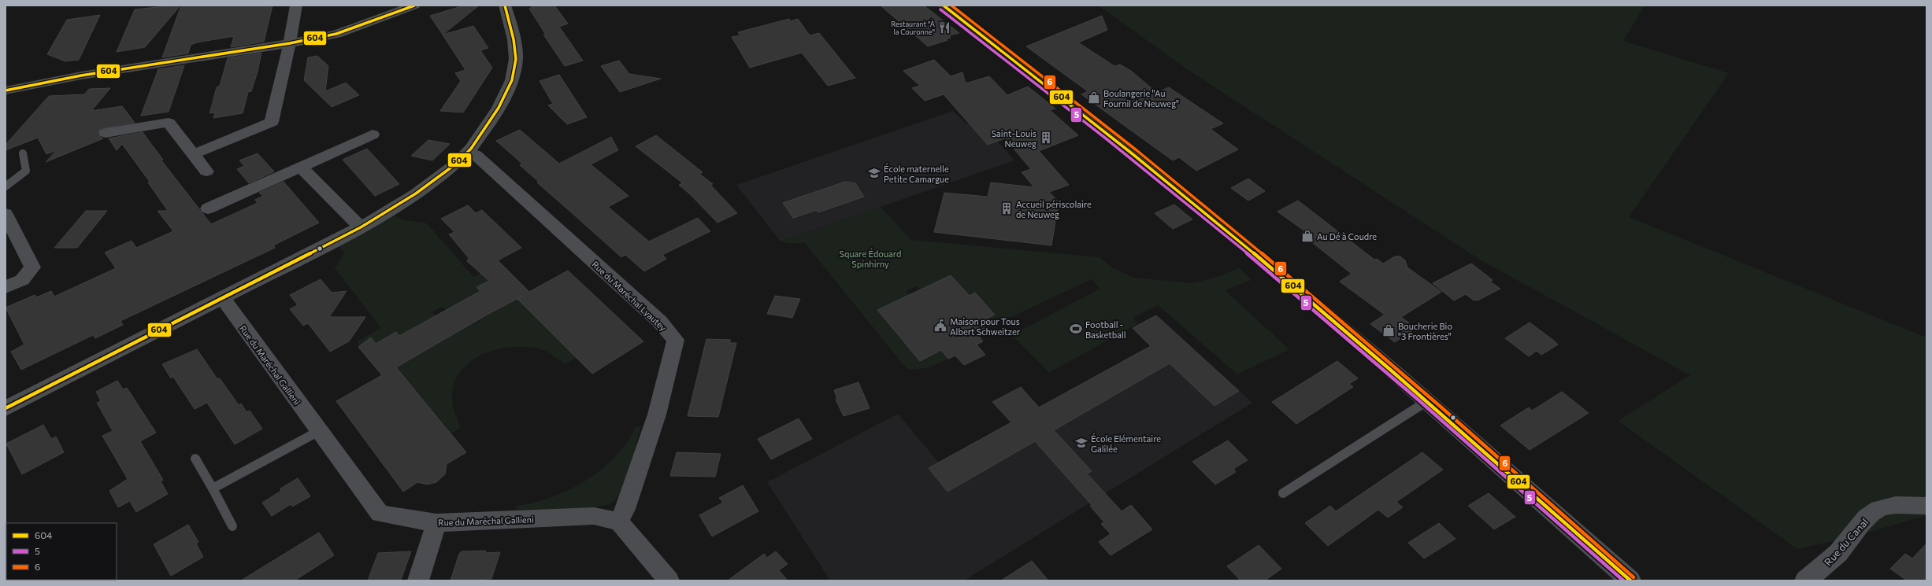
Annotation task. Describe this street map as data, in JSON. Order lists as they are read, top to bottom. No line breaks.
{"streets":{"street":["Rue du Maréchal Lyautey","Rue du Maréchal Gallieni","Rue du Canal"]},"crossings":[["Rue du Maréchal Lyautey","Rue du Maréchal Gallieni"]],"parks":["Square Édouard Spinhirny"],"places":{"restaurant":["Restaurant \"À la Couronne\""],"shop":["Boulangerie \"Au Fournil de Neuweg\"","Au Dé à Coudre","Boucherie Bio \"3 Frontières\""],"building":["Saint-Louis Neuweg","Accueil périscolaire de Neuweg"],"school or university":["École maternelle Petite Camargue","École Elémentaire Galilée"],"public building":["Maison pour Tous Albert Schweitzer"],"sports":["Football - Basketball"]},"lines":["transit line 604","transit line 6","transit line 5"],"legend":["604","5","6"]}
